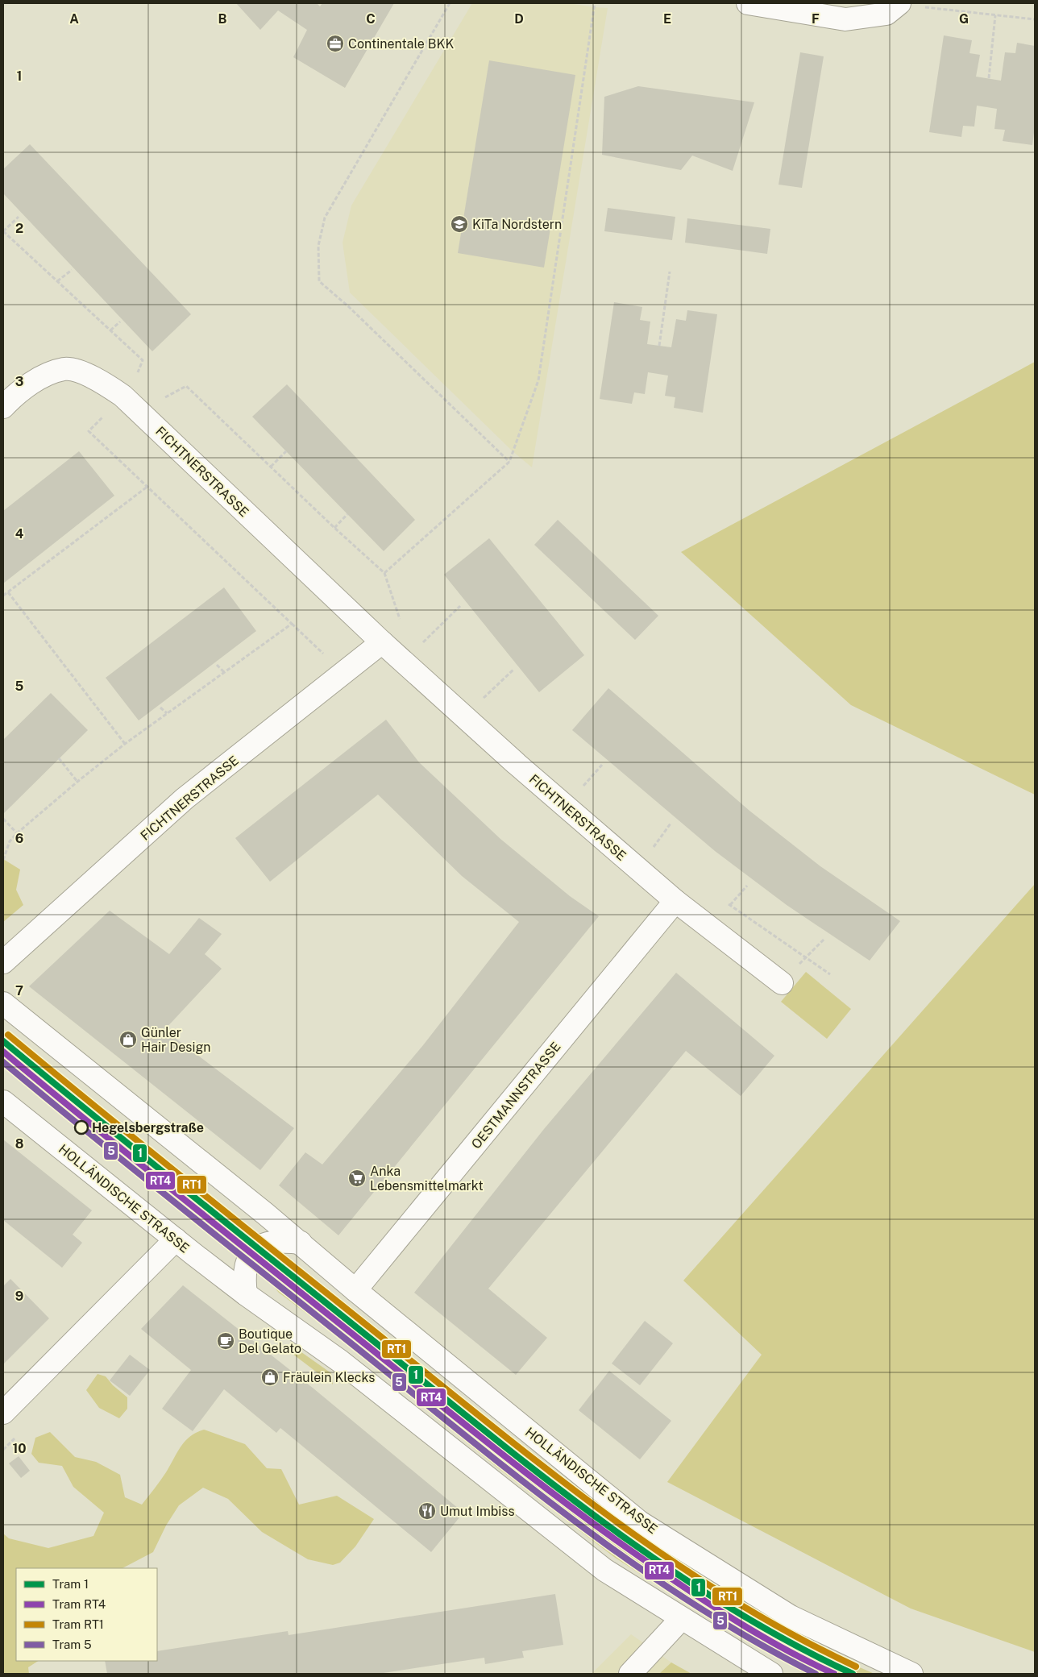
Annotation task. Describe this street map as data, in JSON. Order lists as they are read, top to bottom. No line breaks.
{"streets":{"street":["FICHTNERSTRASSE","OESTMANNSTRASSE","HOLLÄNDISCHE STRASSE"]},"crossings":[["FICHTNERSTRASSE","OESTMANNSTRASSE"],["OESTMANNSTRASSE","HOLLÄNDISCHE STRASSE"]],"places":{"office":["Continentale BKK"],"school or university":["KiTa Nordstern"],"shop":["Günler Hair Design","Fräulein Klecks"],"other":["Hegelsbergstraße"],"supermarket":["Anka Lebensmittelmarkt"],"cafe":["Boutique Del Gelato"],"restaurant":["Umut Imbiss"]},"lines":["tram line RT1","tram line 1","tram line RT4","tram line 5"],"legend":["Tram 1","Tram RT4","Tram RT1","Tram 5"],"grid":{"columns":["A","B","C","D","E","F","G"],"rows":["1","2","3","4","5","6","7","8","9","10"]}}
